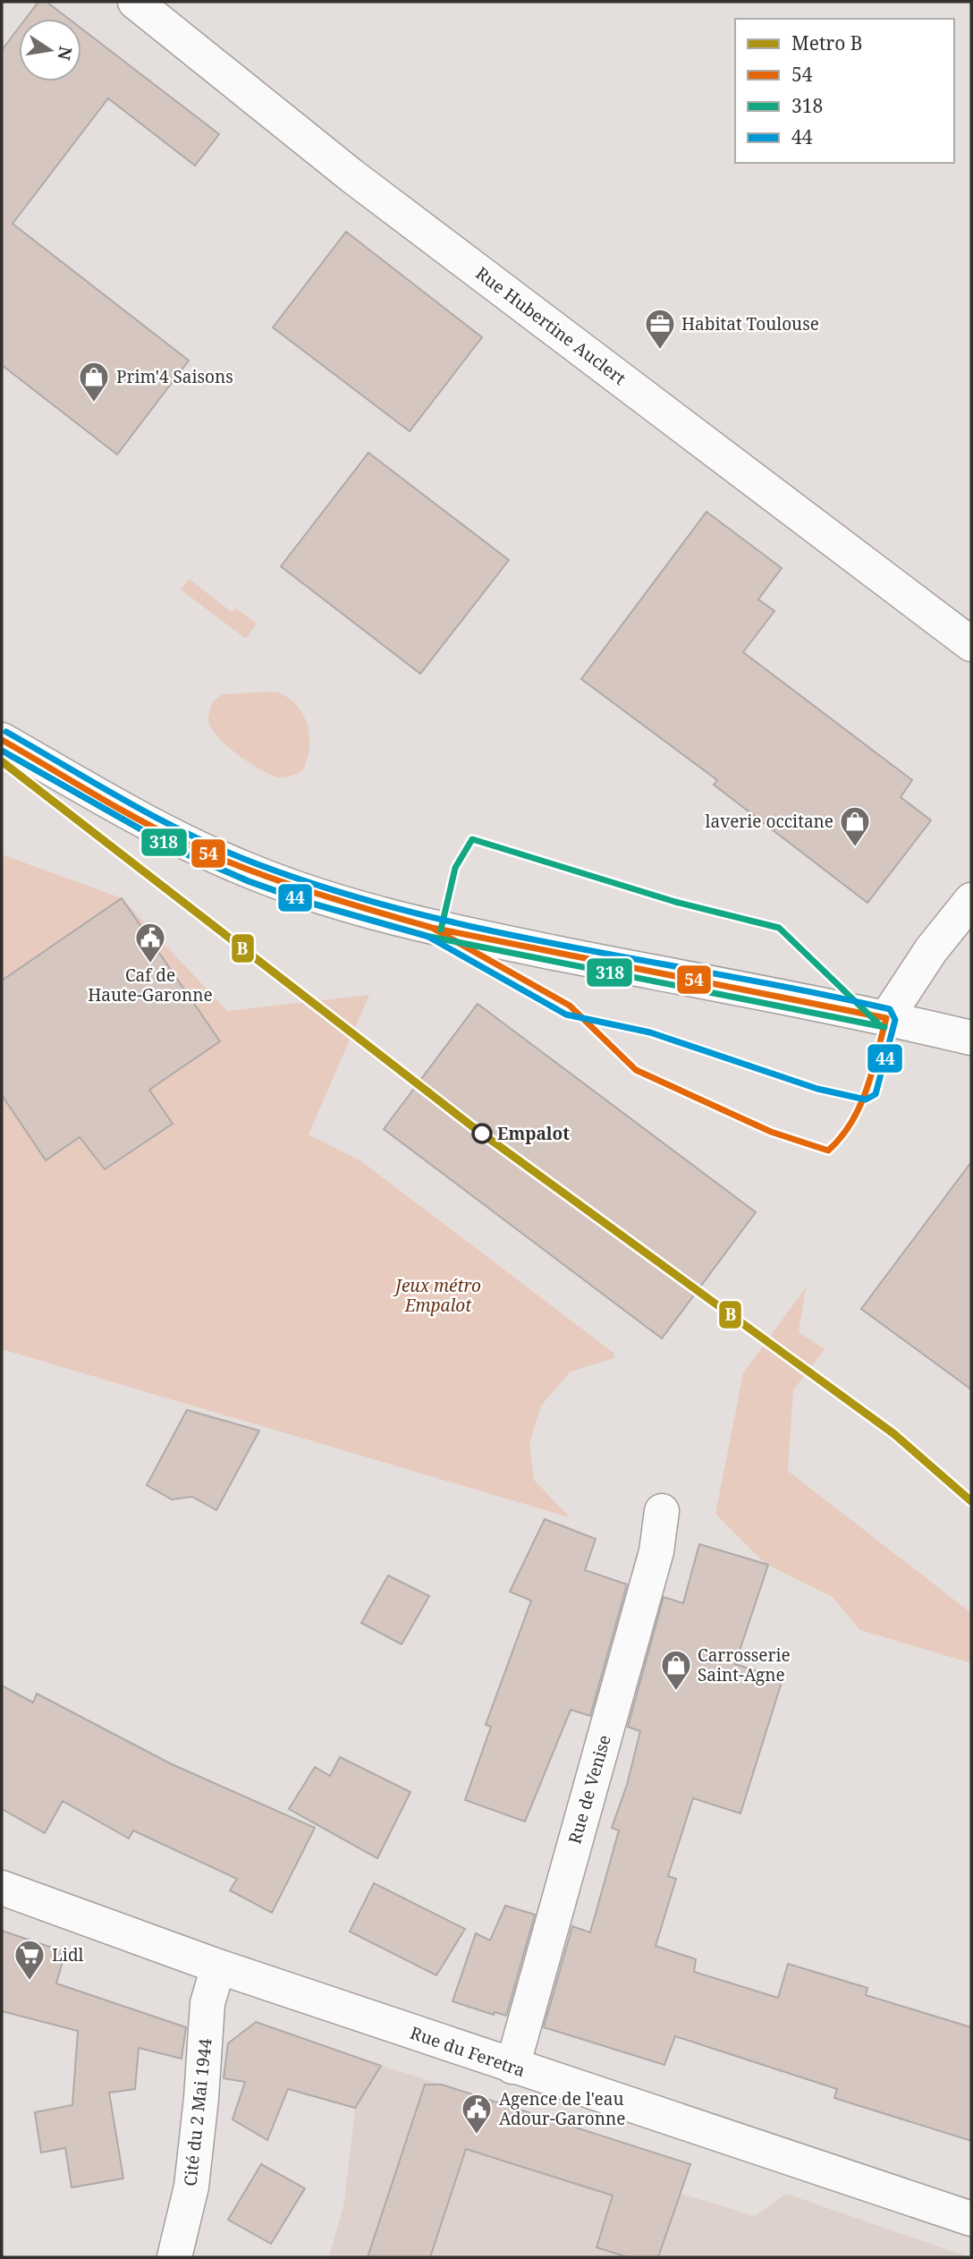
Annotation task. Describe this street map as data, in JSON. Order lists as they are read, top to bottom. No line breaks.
{"streets":{"street":["Rue Hubertine Auclert","Rue de Venise","Rue du Feretra","Cité du 2 Mai 1944"]},"crossings":[["Rue de Venise","Rue du Feretra"],["Rue du Feretra","Cité du 2 Mai 1944"]],"parks":["Jeux métro Empalot"],"places":{"office":["Habitat Toulouse"],"shop":["Prim'4 Saisons","laverie occitane","Carrosserie Saint-Agne"],"public building":["Caf de Haute-Garonne","Agence de l'eau Adour-Garonne"],"other":["Empalot"],"supermarket":["Lidl"]},"lines":["transit line 44","transit line 54","transit line 318","metro line B"],"legend":["Metro B","54","318","44"],"north":"right"}
